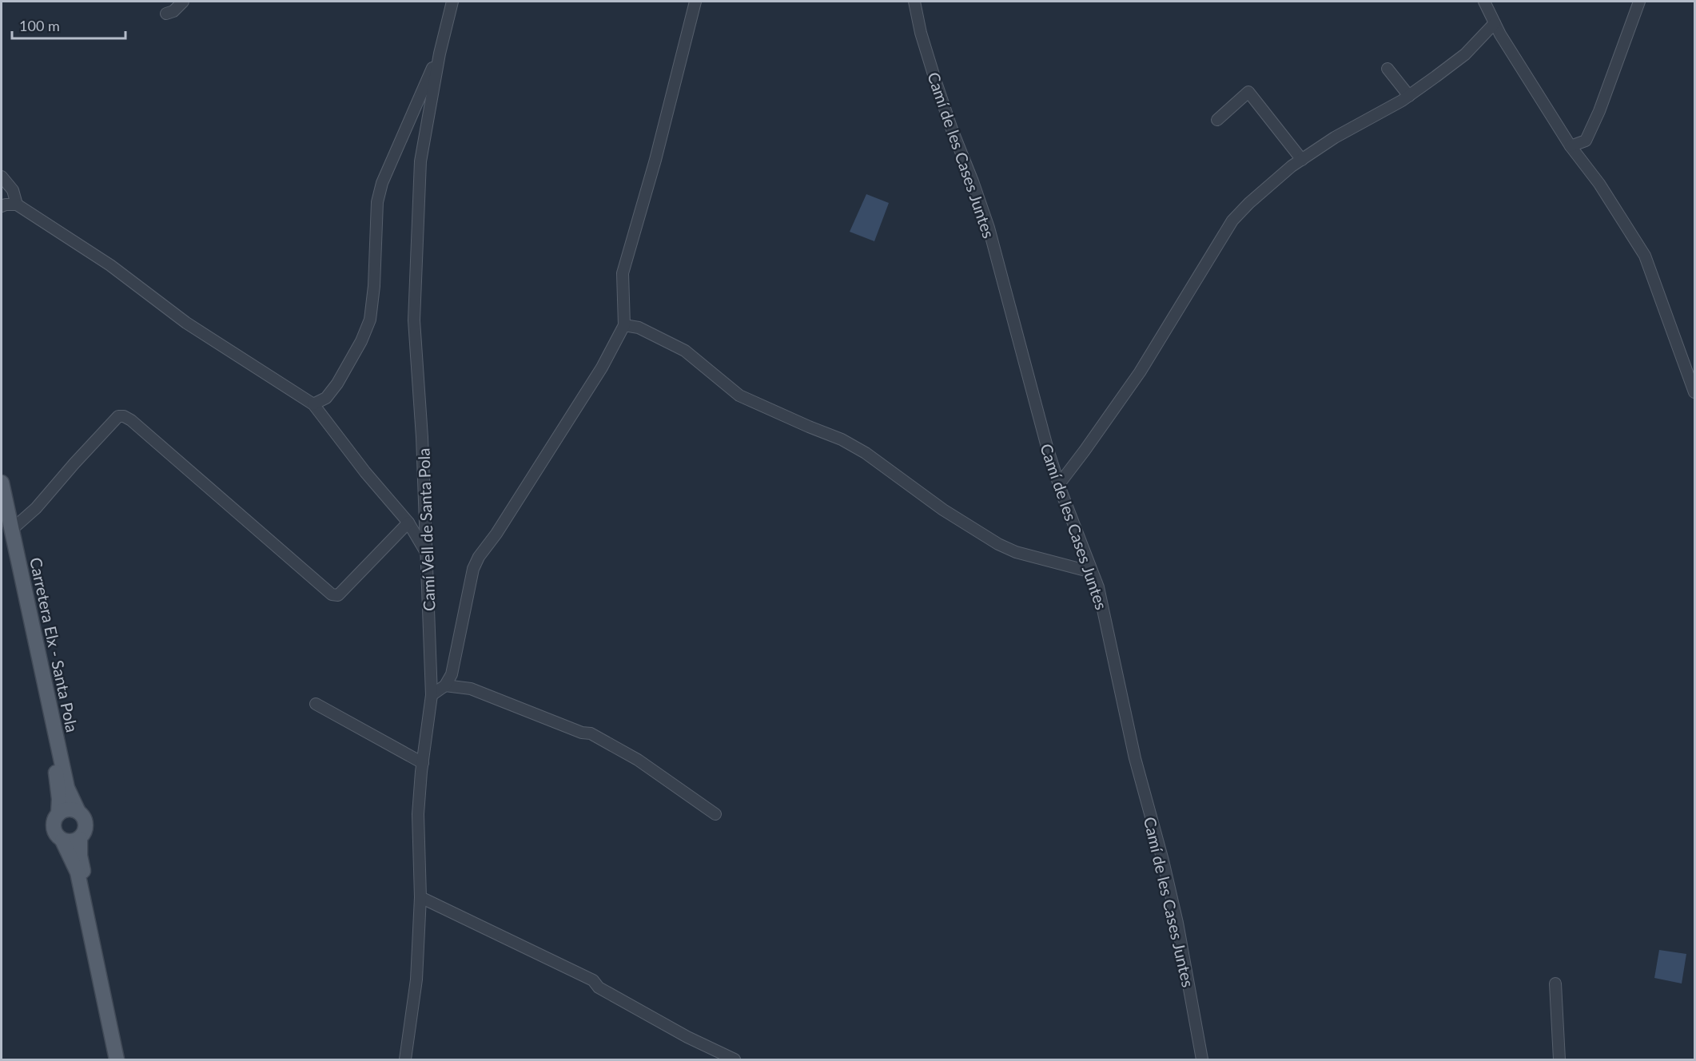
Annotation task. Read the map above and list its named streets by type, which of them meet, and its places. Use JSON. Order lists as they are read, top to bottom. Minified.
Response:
{"streets":{"main road":["Carretera Elx - Santa Pola"],"street":["Camí de les Cases Juntes","Camí Vell de Santa Pola"]},"scale_bar":"100 m"}
